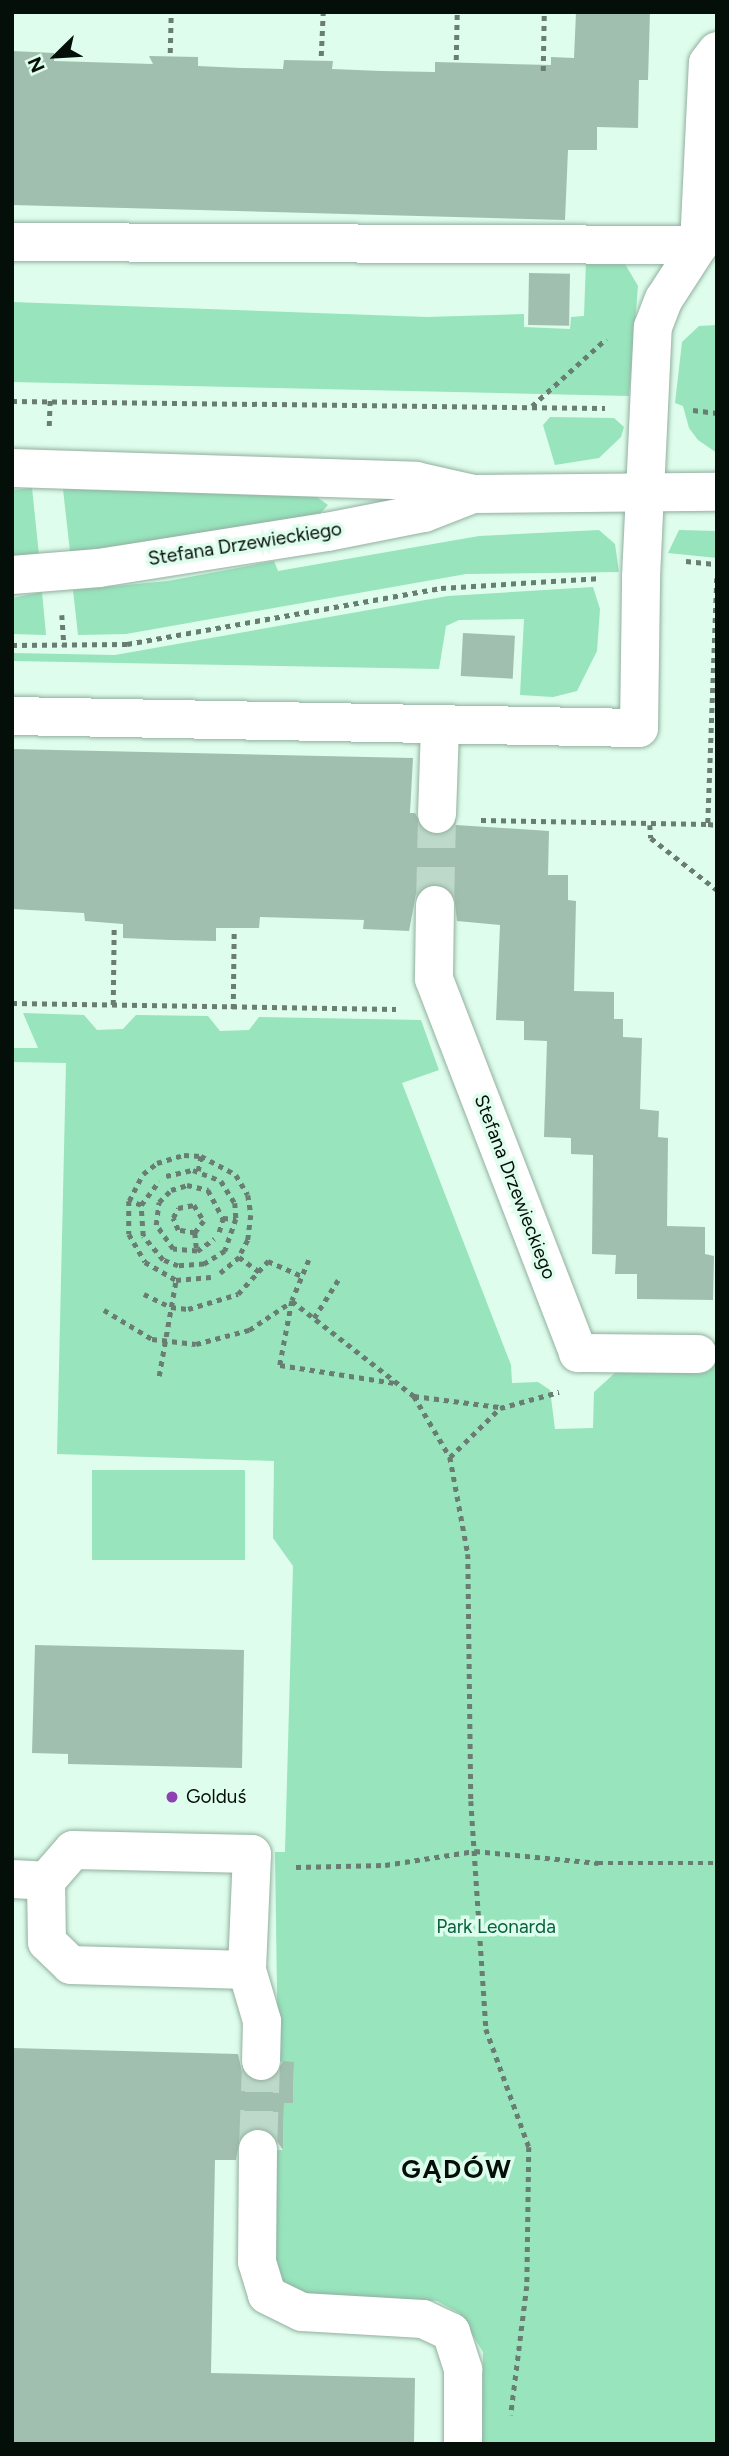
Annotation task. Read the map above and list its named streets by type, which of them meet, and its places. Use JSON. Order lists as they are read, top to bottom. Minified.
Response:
{"streets":{"street":["Stefana Drzewieckiego"]},"districts":["GĄDÓW"],"parks":["Park Leonarda"],"places":["Golduś"],"north":"bottom left"}
